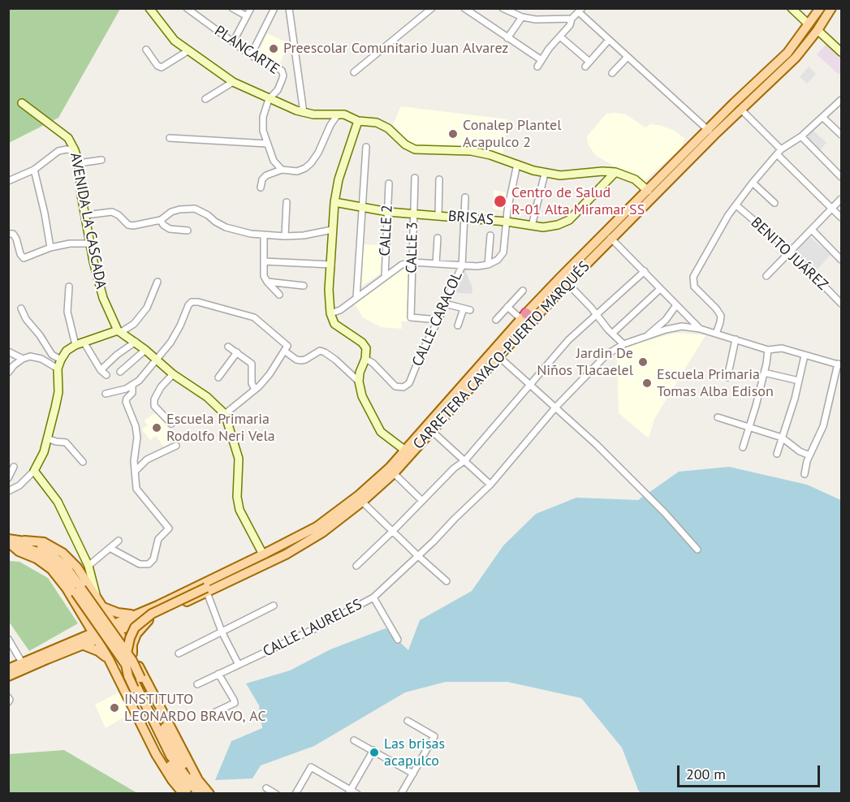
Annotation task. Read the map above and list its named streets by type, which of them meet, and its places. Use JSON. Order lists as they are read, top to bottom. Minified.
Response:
{"streets":{"main road":["CARRETERA CAYACO-PUERTO MARQUÉS"],"street":["PLANCARTE","BRISAS","AVENIDA LA CASCADA","CALLE 2","CALLE 3","BENITO JUÁREZ","CALLE CARACOL","CALLE LAURELES"]},"crossings":[["BRISAS","CALLE 2"],["BRISAS","CALLE 3"],["BRISAS","CALLE CARACOL"],["CALLE 3","CALLE CARACOL"]],"places":["Preescolar Comunitario Juan Alvarez","Conalep Plantel Acapulco 2","Centro de Salud R-01 Alta Miramar SS","Jardin De Niños Tlacaelel","Escuela Primaria Tomas Alba Edison","Escuela Primaria Rodolfo Neri Vela","INSTITUTO LEONARDO BRAVO, AC","Las brisas acapulco"],"scale_bar":"200 m"}
